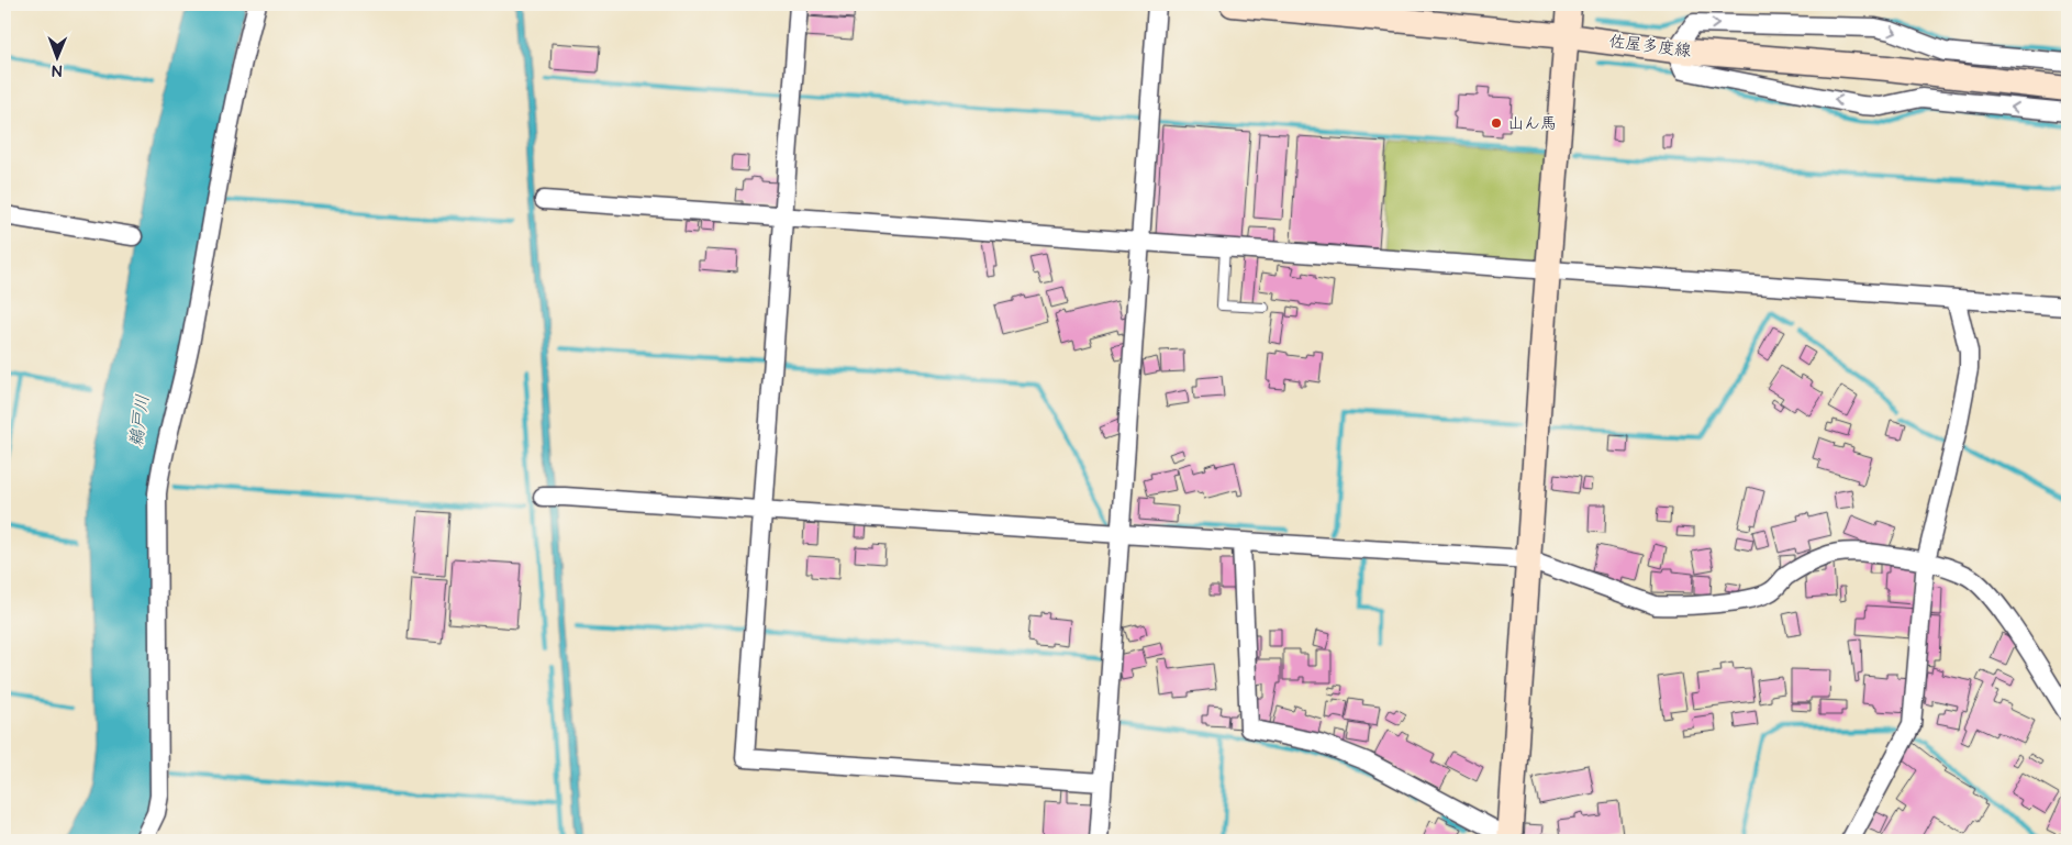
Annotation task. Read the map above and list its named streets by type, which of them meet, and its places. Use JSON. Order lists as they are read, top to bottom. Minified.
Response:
{"streets":{"main road":["佐屋多度線"]},"water":["鵜戸川"],"places":["山ん馬"],"north":"bottom"}
